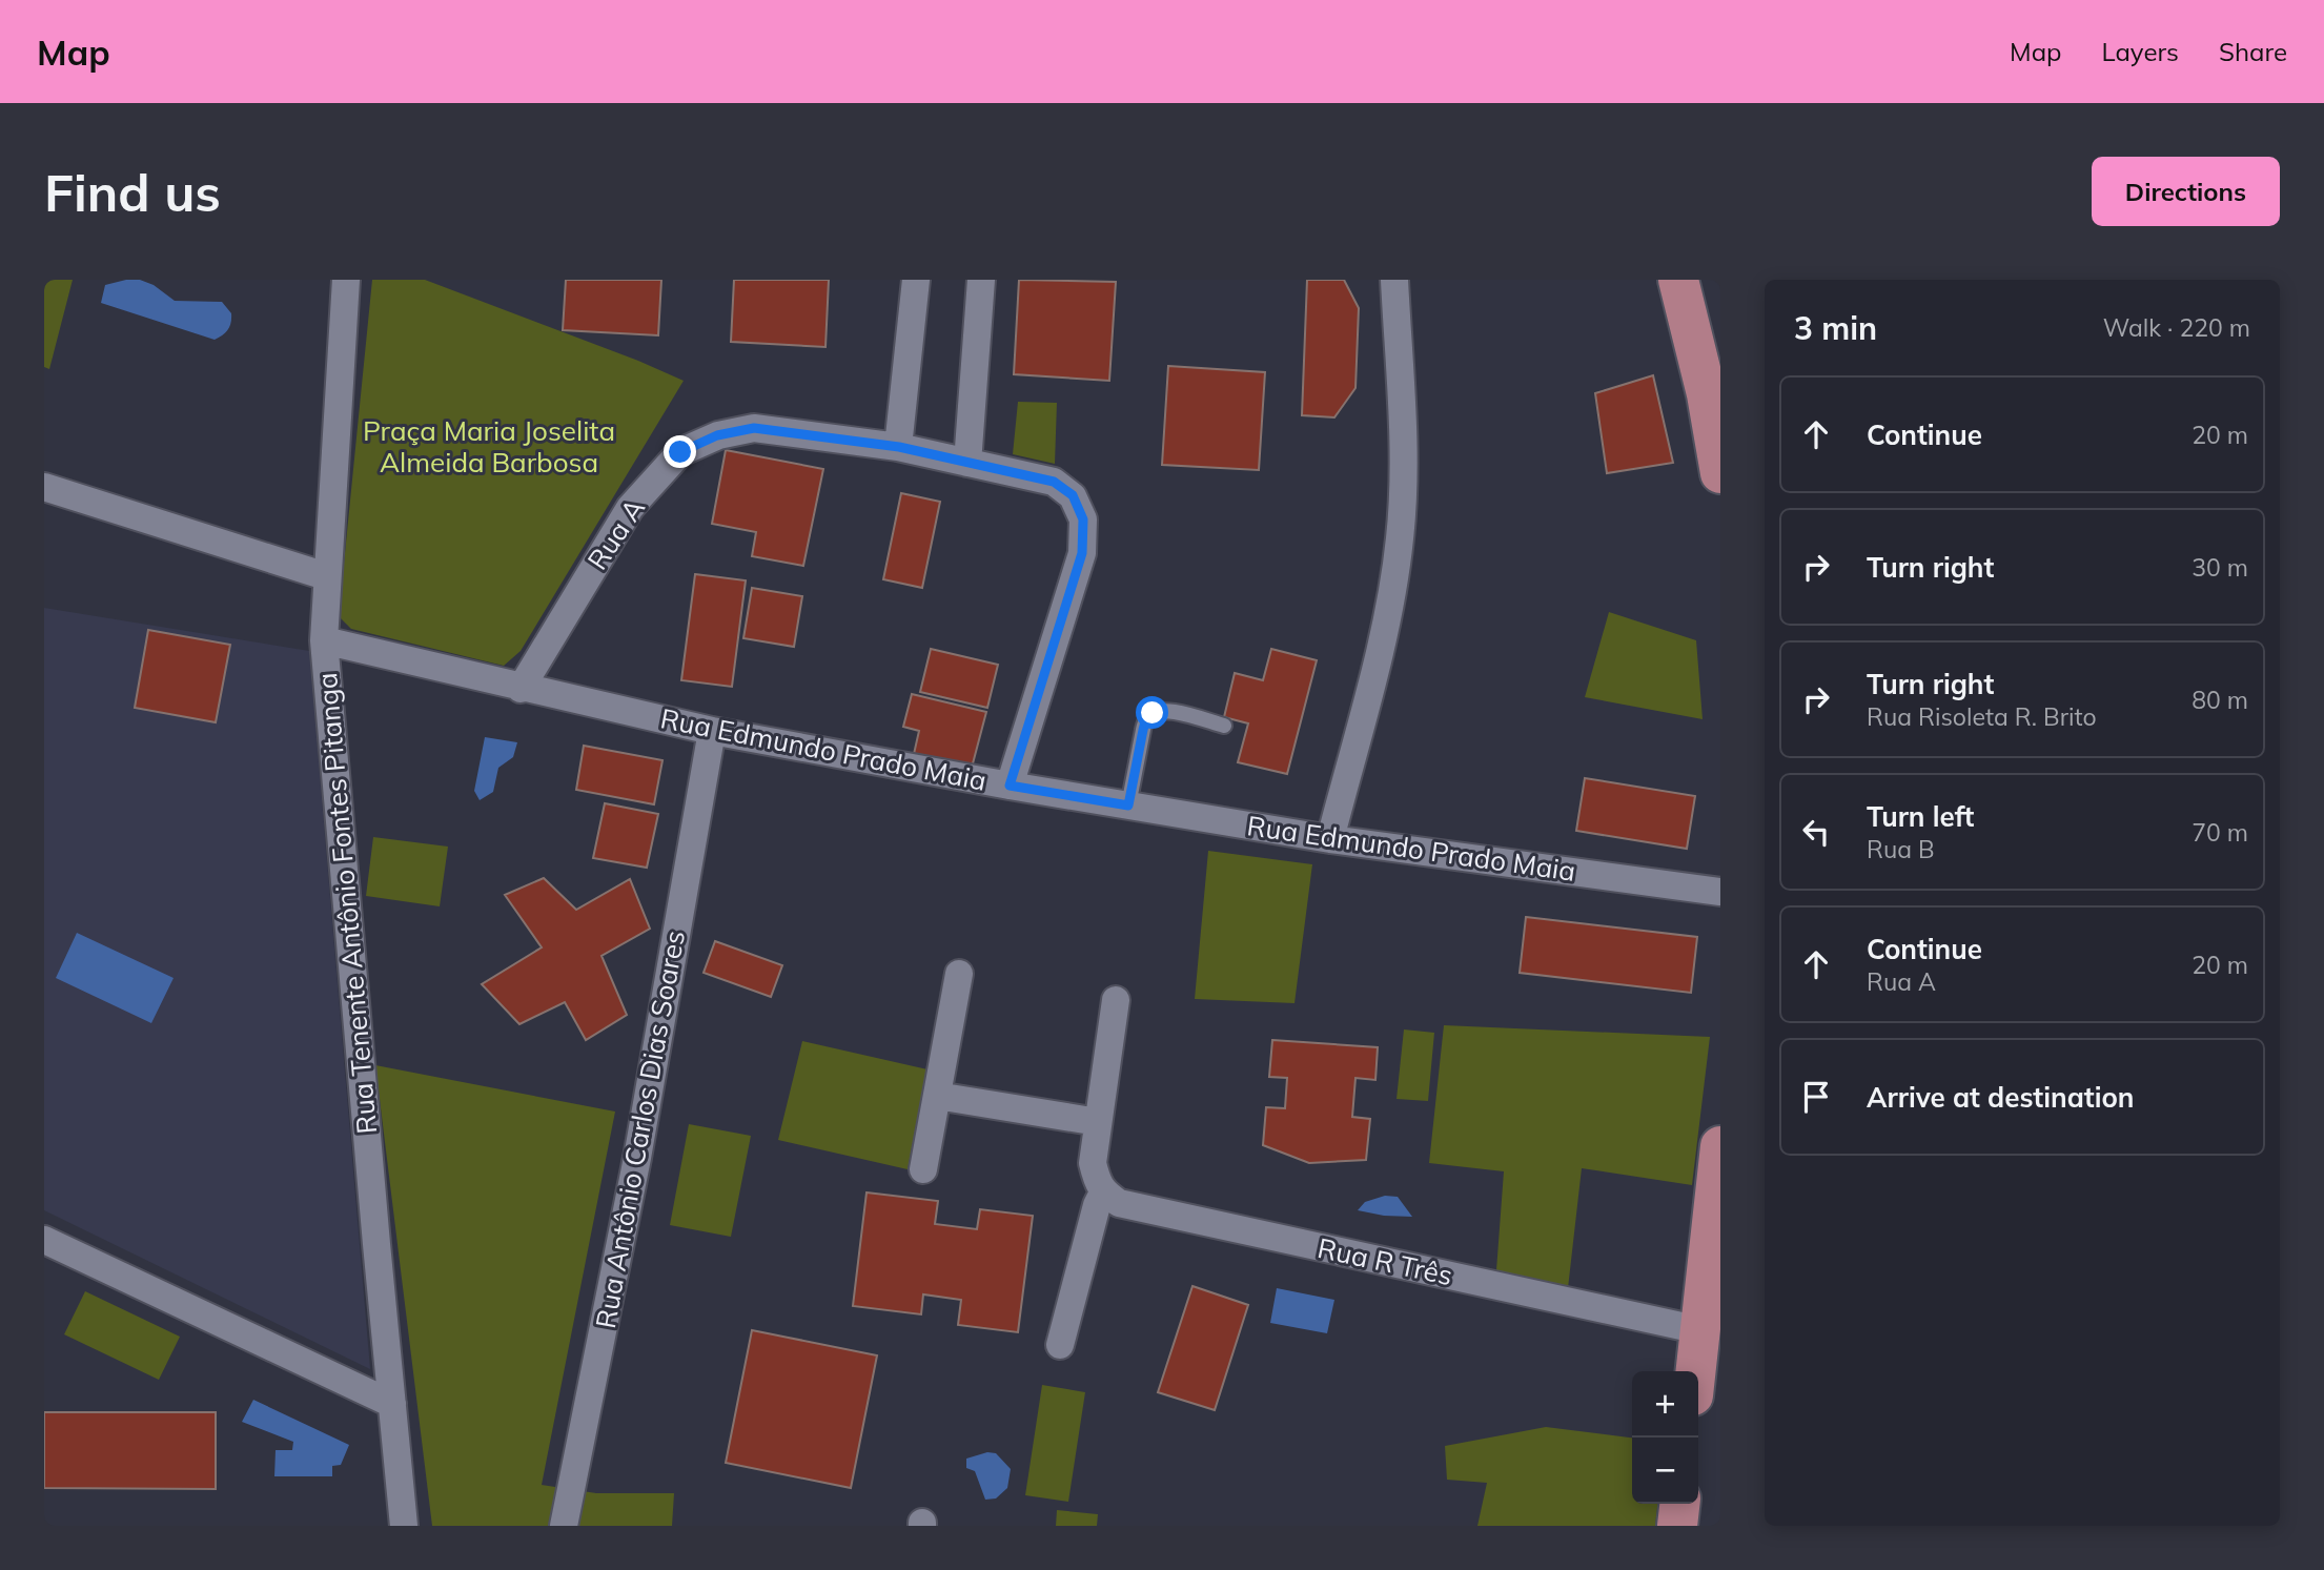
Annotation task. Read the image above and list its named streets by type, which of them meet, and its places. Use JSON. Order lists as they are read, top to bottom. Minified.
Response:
{"streets":{"street":["Rua A","Rua Edmundo Prado Maia","Rua Tenente Antônio Fontes Pitanga","Rua Antônio Carlos Dias Soares","Rua R Três"]},"crossings":[["Rua A","Rua Edmundo Prado Maia"],["Rua Edmundo Prado Maia","Rua Tenente Antônio Fontes Pitanga"],["Rua Edmundo Prado Maia","Rua Antônio Carlos Dias Soares"]],"parks":["Praça Maria Joselita Almeida Barbosa"],"page":{"header":"Map","nav":["Map","Layers","Share"],"buttons":"Directions","title":"Find us","heading":["3 min","Walk · 220 m"],"list":[["Continue","20 m"],["Turn right","30 m"],["Turn right","Rua Risoleta R. Brito","80 m"],["Turn left","Rua B","70 m"],["Continue","Rua A","20 m"],"Arrive at destination"],"map_buttons":["+","−"]}}
